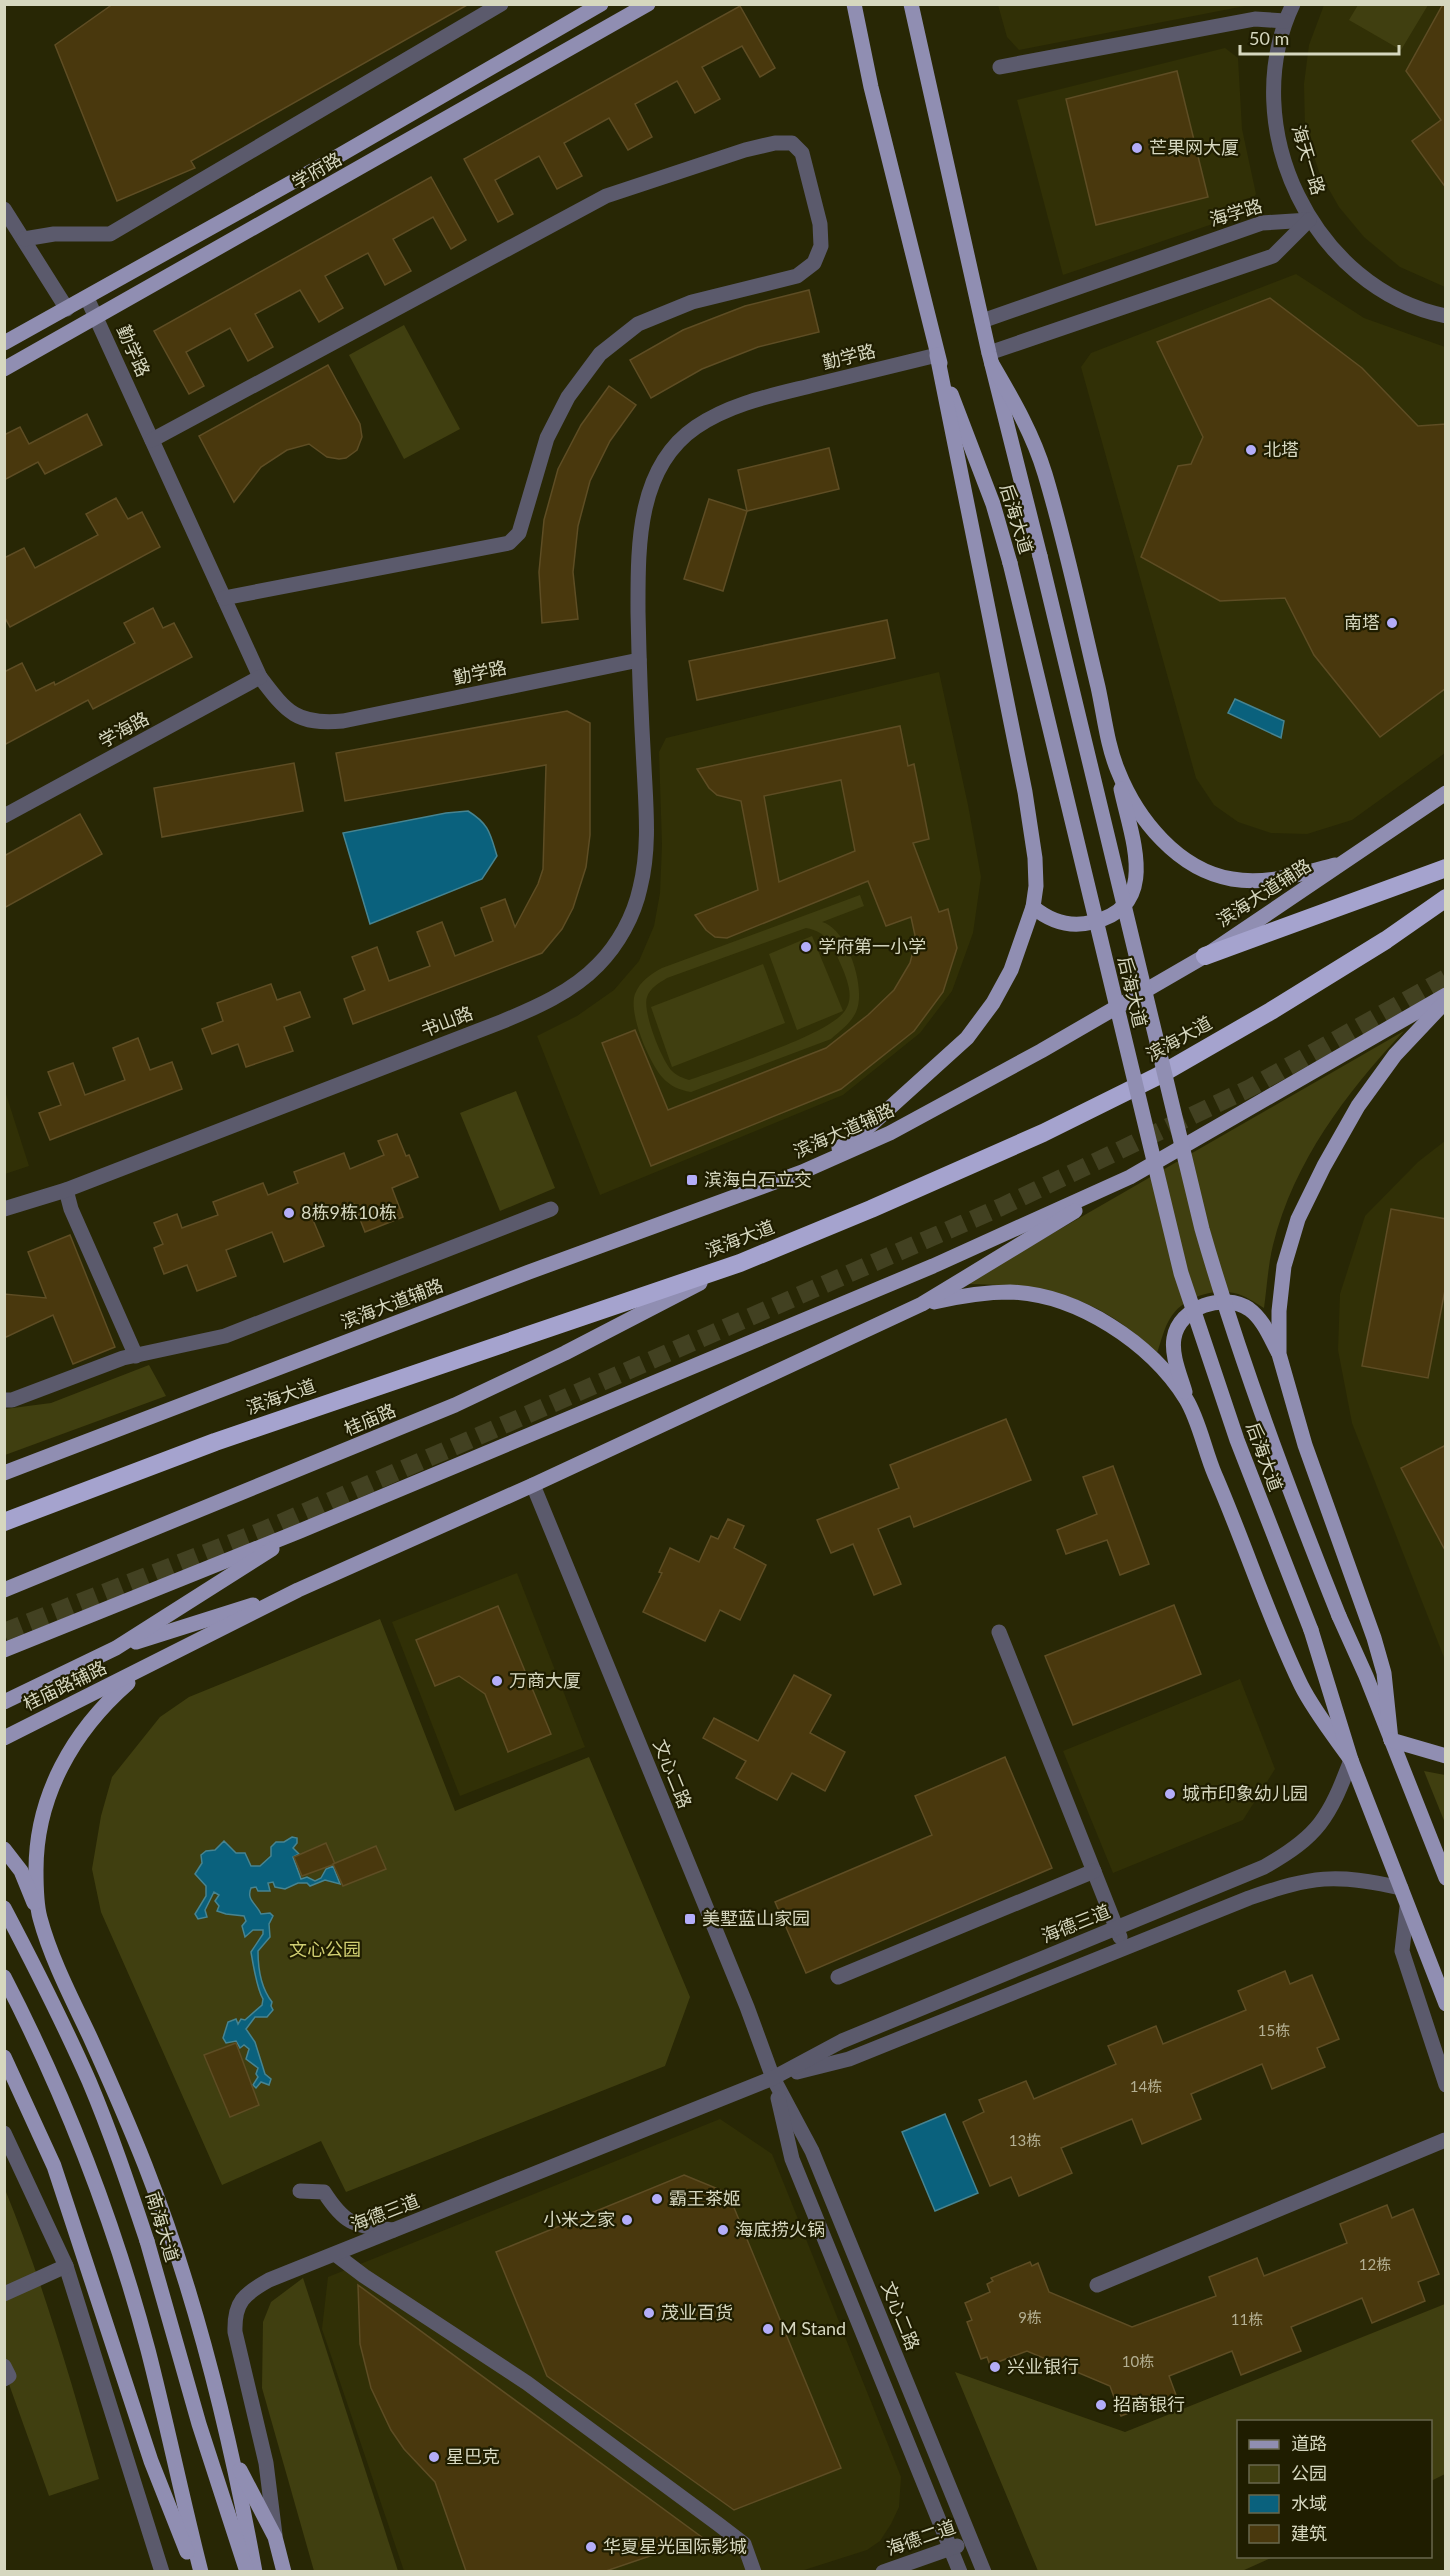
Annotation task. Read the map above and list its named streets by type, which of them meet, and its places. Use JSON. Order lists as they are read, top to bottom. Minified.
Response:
{"streets":{"highway":["滨海大道"],"main road":["学府路","后海大道","滨海大道辅路","桂庙路","桂庙路辅路","南海大道"],"street":["海天一路","海学路","勤学路","学海路","书山路","文心二路","海德三道","海德二道"]},"crossings":[["海天一路","海学路"],["学府路","勤学路"],["海学路","后海大道"],["勤学路","后海大道"],["勤学路","学海路"],["勤学路","书山路"],["后海大道","海德三道"],["滨海大道","桂庙路"],["文心二路","海德三道"],["文心二路","海德二道"]],"parks":["文心公园"],"places":{"other":["芒果网大厦","北塔","南塔","学府第一小学","8栋9栋10栋","万商大厦","城市印象幼儿园","霸王茶姬","小米之家","海底捞火锅","茂业百货","M Stand","兴业银行","招商银行","星巴克","华夏星光国际影城"],"transit":["滨海白石立交","美墅蓝山家园"]},"house_numbers":["15栋","14栋","13栋","12栋","9栋","11栋","10栋"],"legend":["道路","公园","水域","建筑"],"scale_bar":"50 m"}
